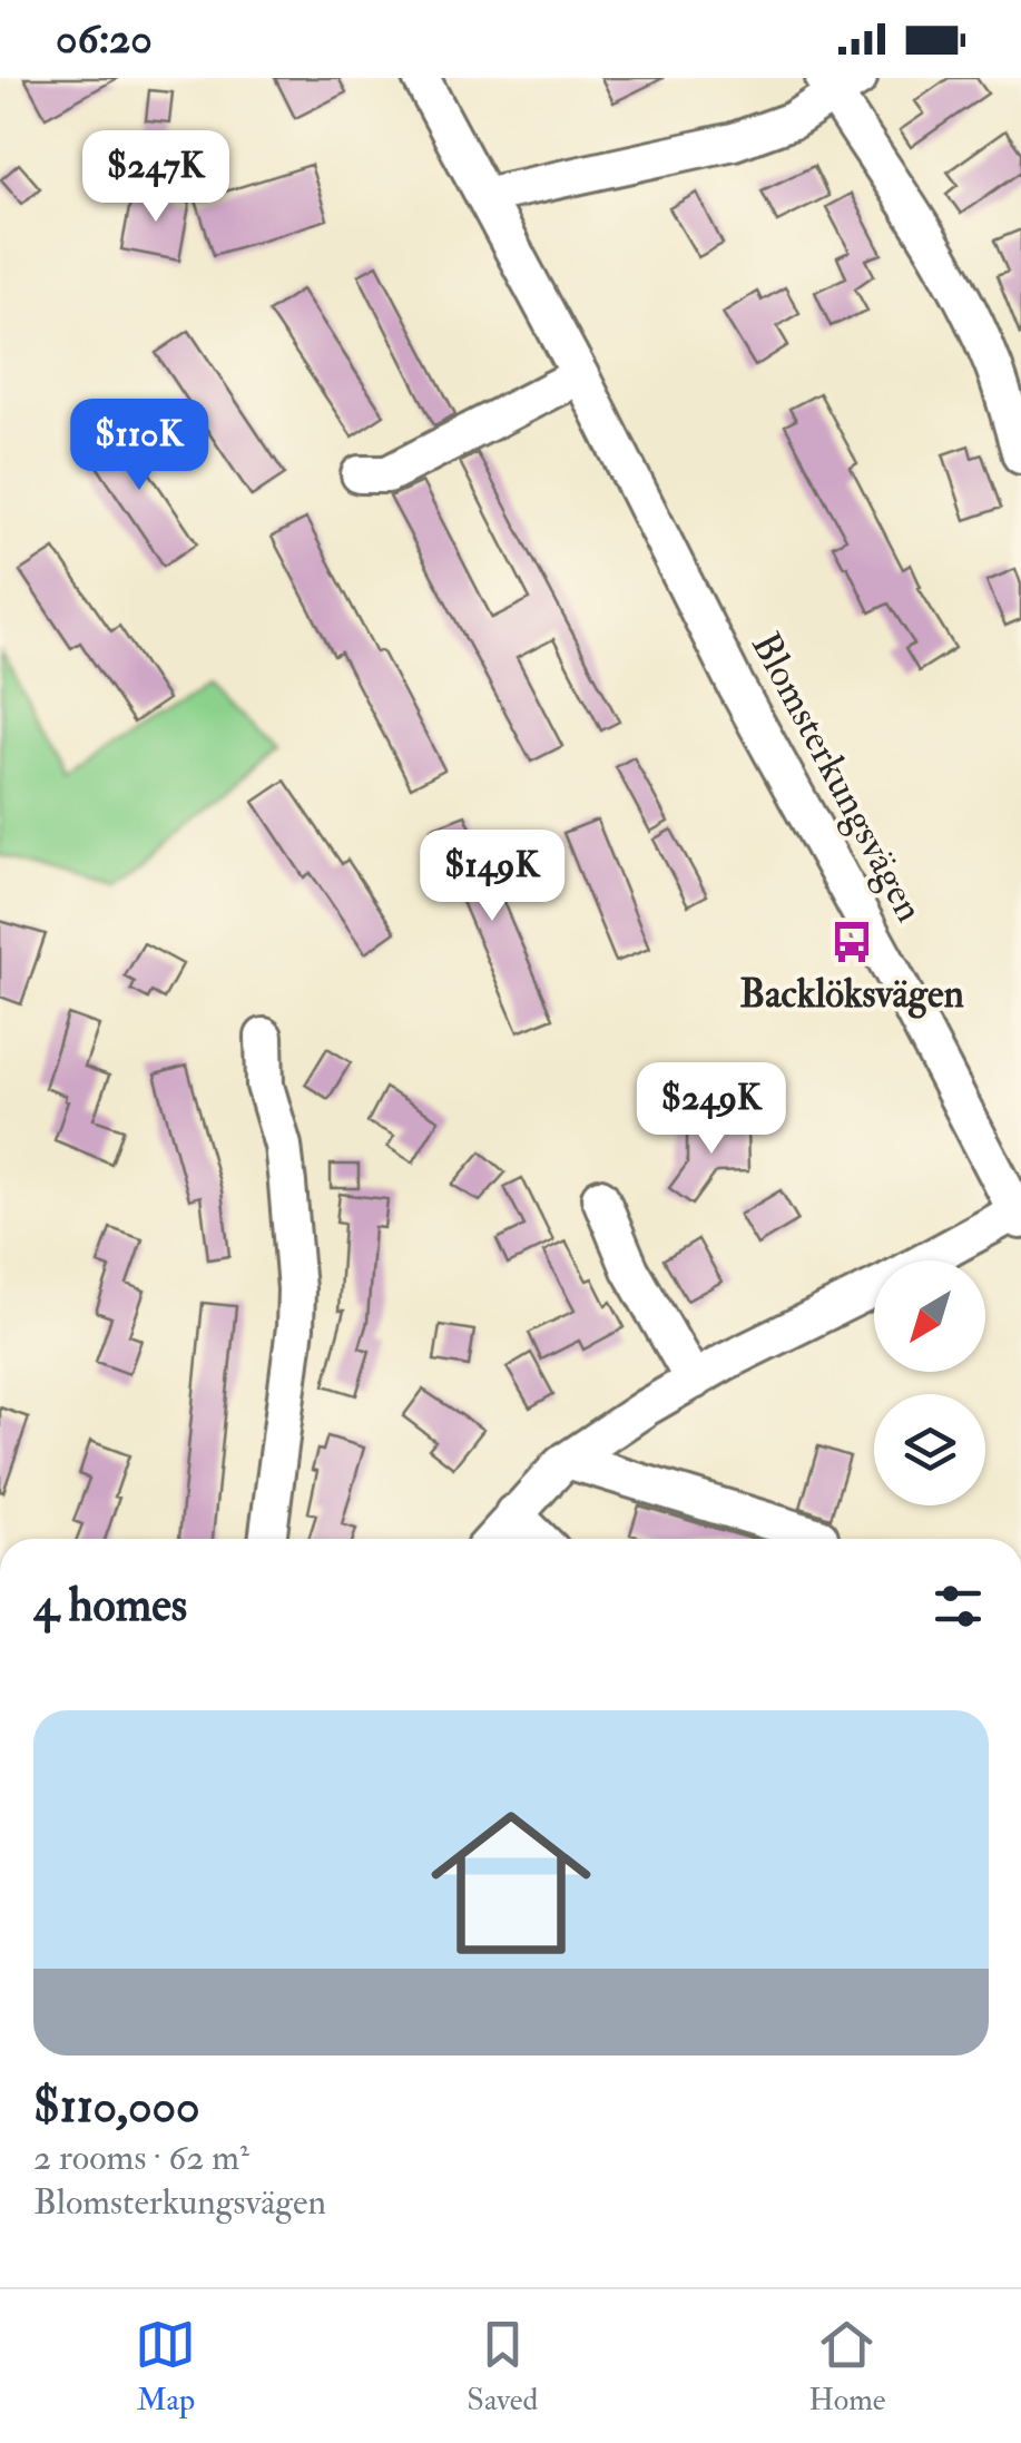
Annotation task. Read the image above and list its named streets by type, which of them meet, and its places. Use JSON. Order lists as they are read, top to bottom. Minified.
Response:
{"streets":{"street":["Blomsterkungsvägen"]},"places":{"bus stop":["Backlöksvägen"]},"north":"bottom left","page":{"status":"06:20","price":["$247K","$110K","$149K","$249K"],"heading":"4 homes","list":[{"name":"$110,000","note":"2 rooms · 62 m² · Blomsterkungsvägen"}],"tabs":["Map","Saved","Home"]}}
